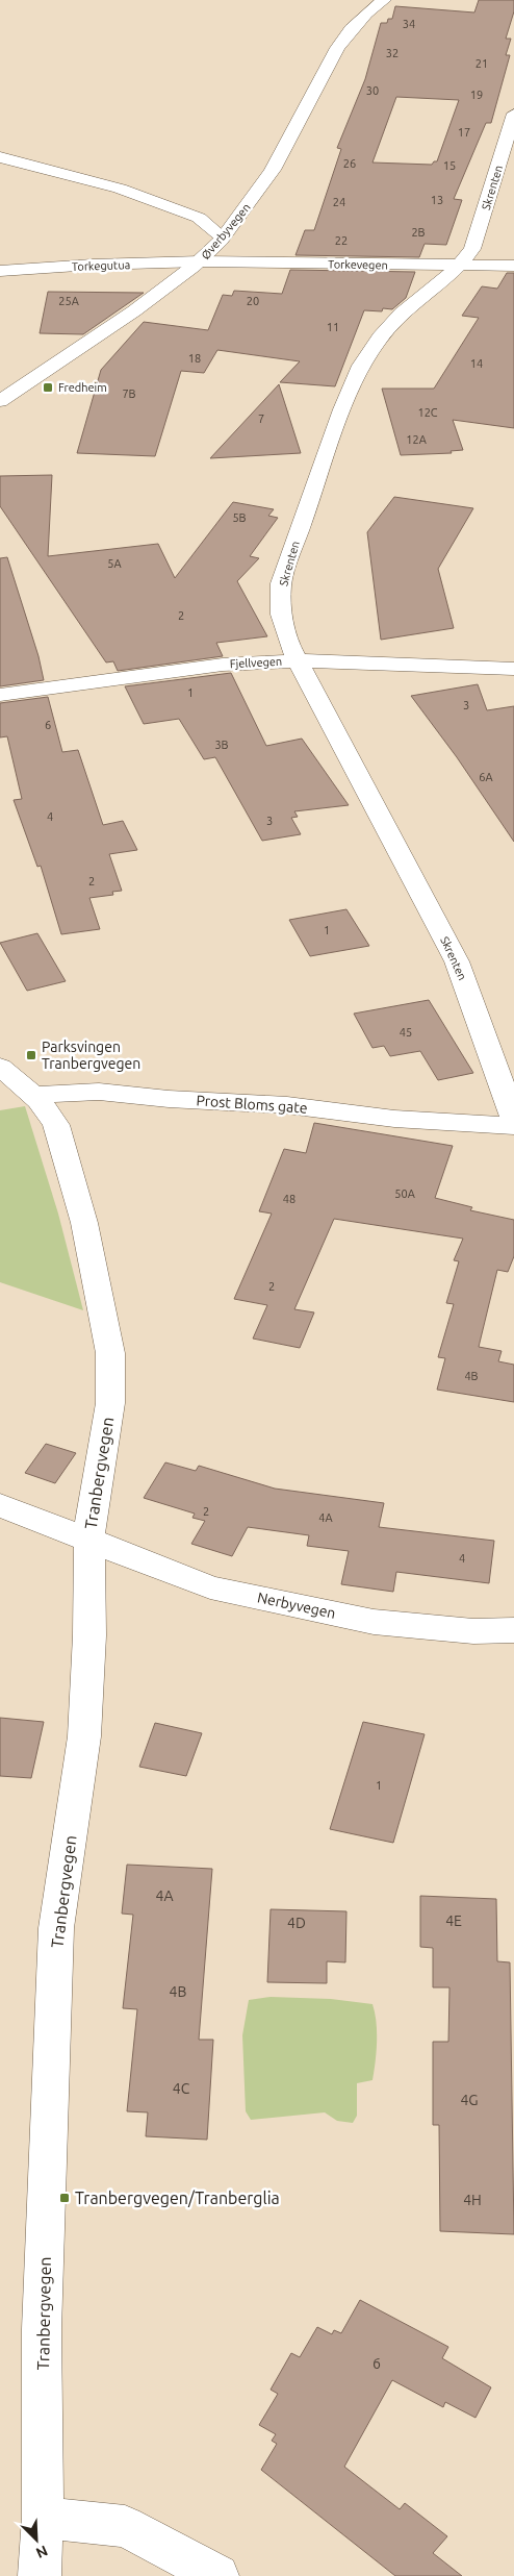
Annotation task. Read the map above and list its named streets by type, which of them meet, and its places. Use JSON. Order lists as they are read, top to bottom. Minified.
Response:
{"streets":{"street":["Skrenten","Øverbyvegen","Torkevegen","Torkegutua","Fjellvegen","Prost Bloms gate","Tranbergvegen","Nerbyvegen"]},"crossings":[["Skrenten","Torkevegen"],["Skrenten","Fjellvegen"],["Øverbyvegen","Torkevegen"],["Øverbyvegen","Torkegutua"],["Torkevegen","Torkegutua"],["Prost Bloms gate","Tranbergvegen"],["Tranbergvegen","Nerbyvegen"]],"places":{"transit":["Fredheim","Parksvingen Tranbergvegen","Tranbergvegen/Tranberglia"]},"house_numbers":["34","32","21","30","19","17","26","15","13","24","2B","22","25A","20","11","18","14","7B","12C","7","12A","5B","5A","2","1","3","6","3B","6A","4","3","2","1","45","50A","48","2","4B","2","4A","4","1","4A","4E","4D","4B","4C","4G","4H","6"],"north":"bottom right"}
